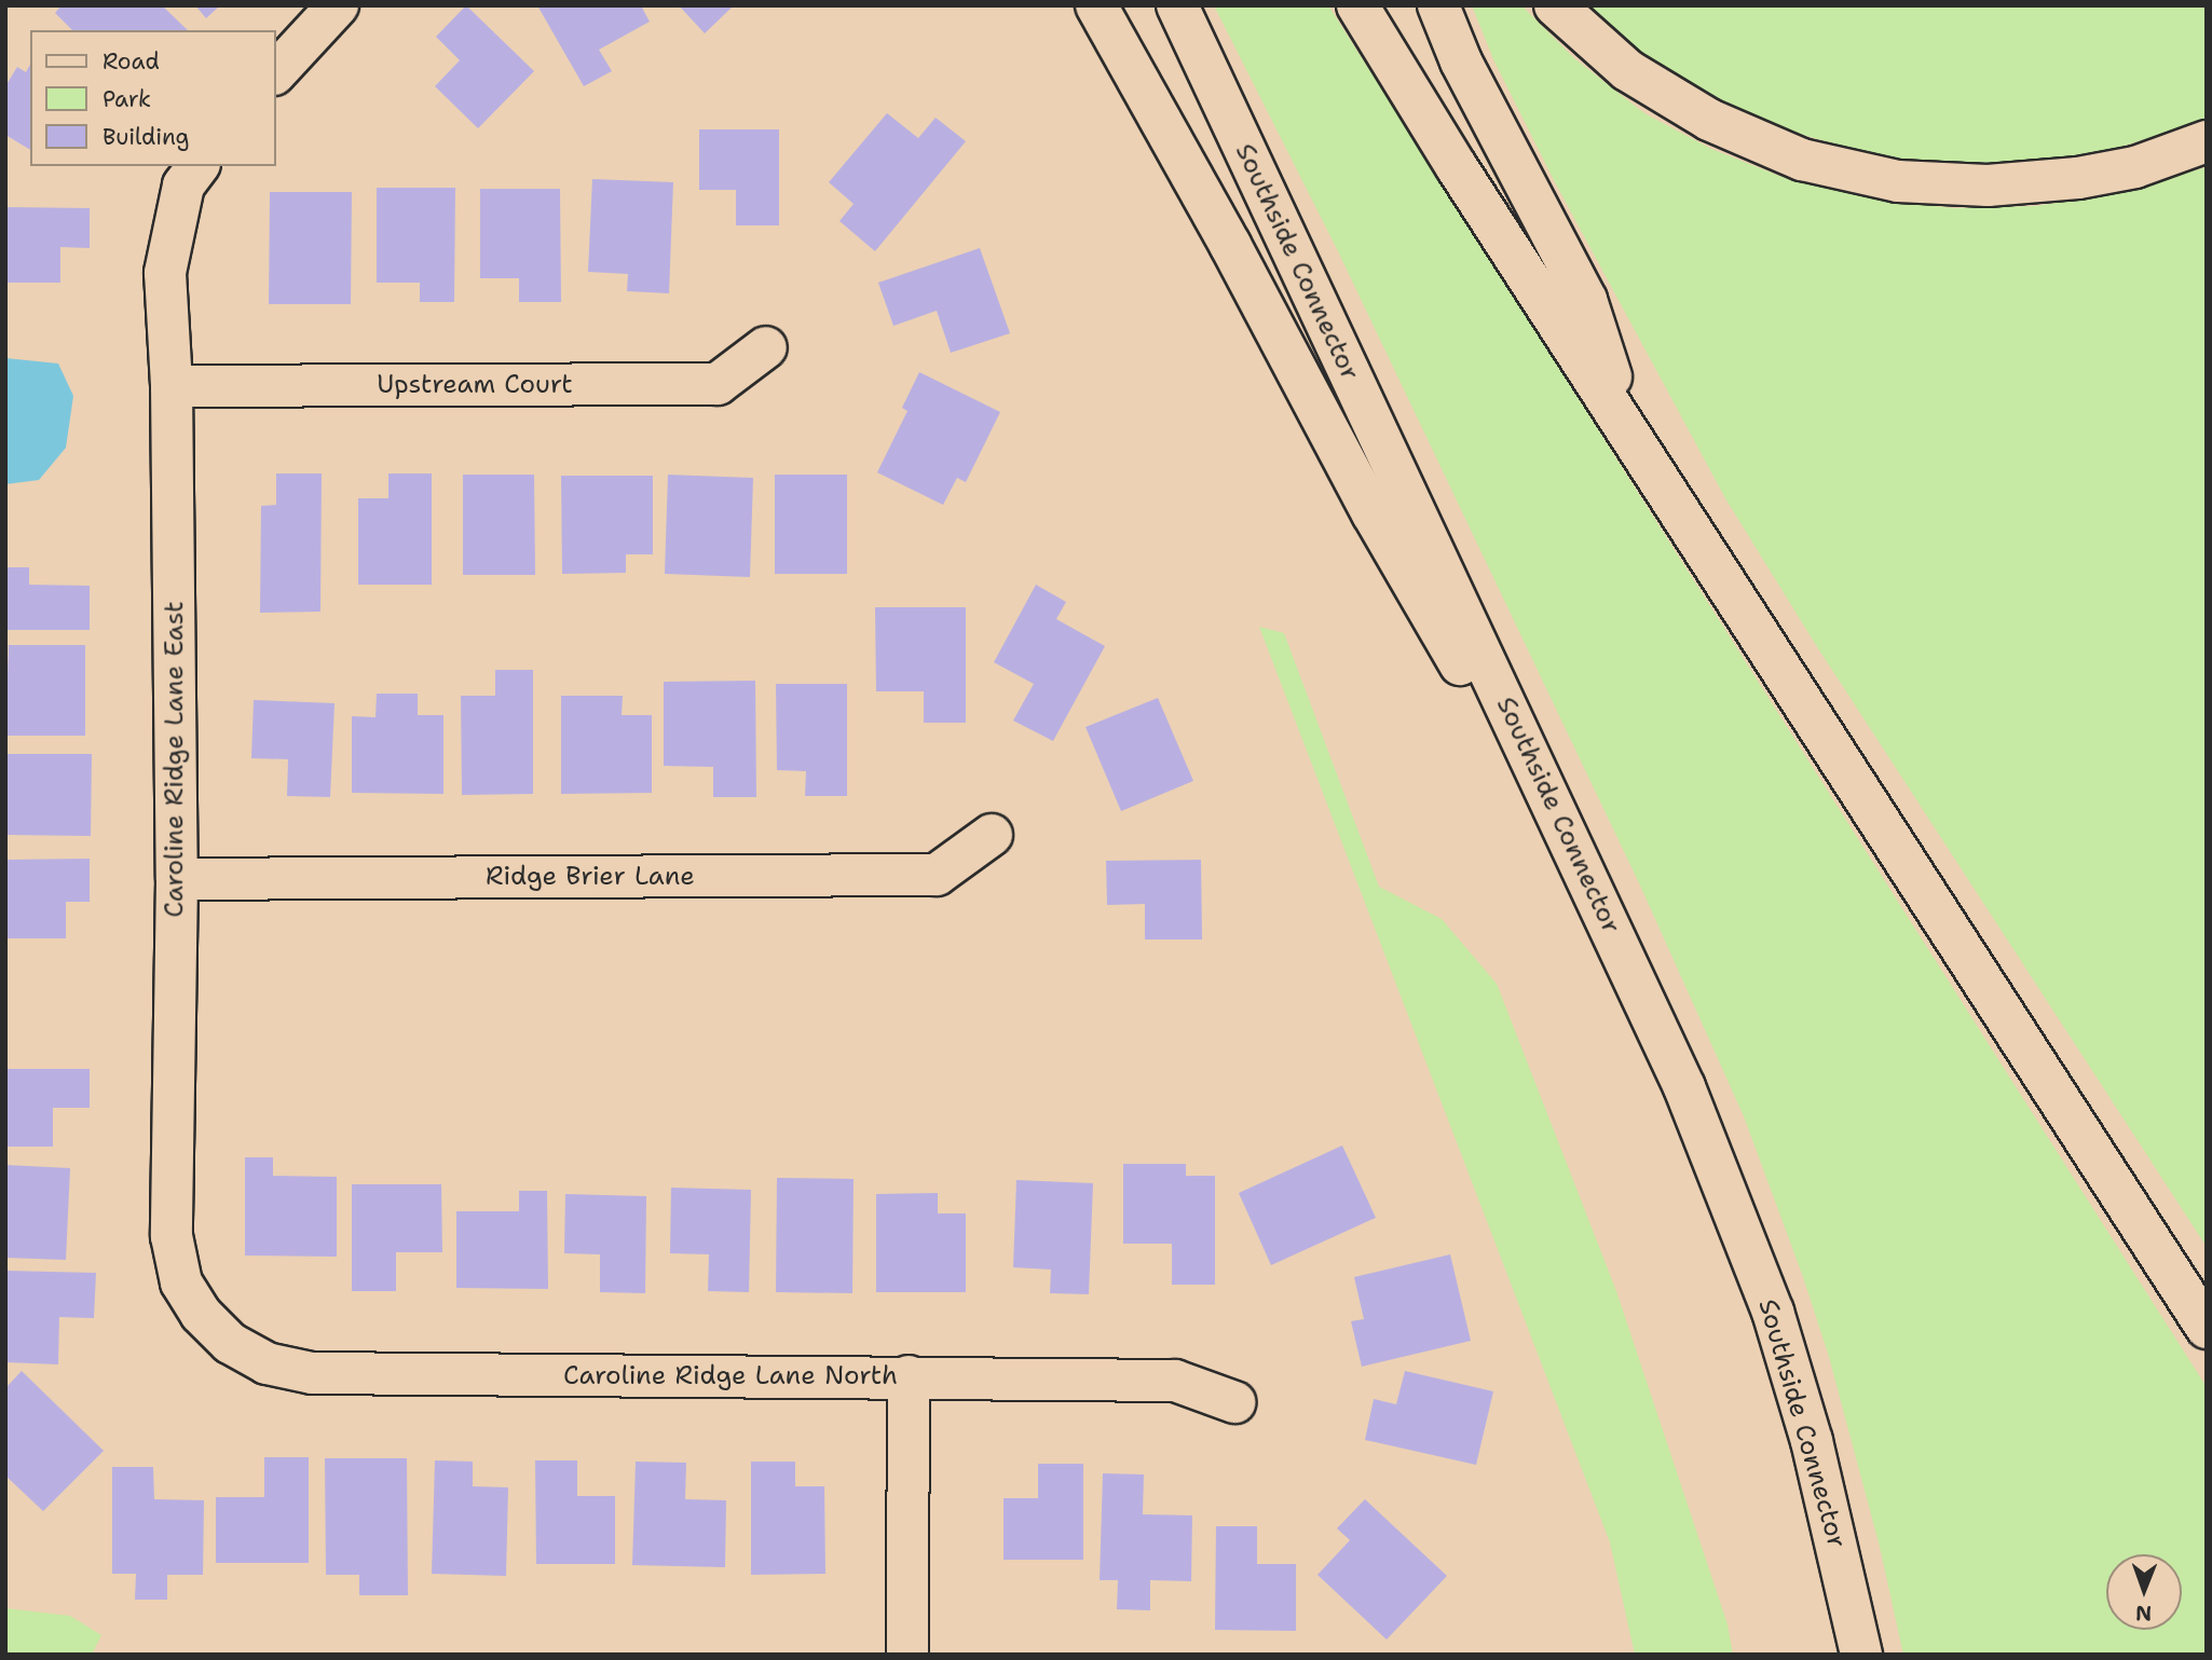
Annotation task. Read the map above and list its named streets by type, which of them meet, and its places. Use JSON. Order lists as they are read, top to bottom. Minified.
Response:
{"streets":{"main road":["Southside Connector","Upstream Court","Caroline Ridge Lane East","Ridge Brier Lane","Caroline Ridge Lane North"]},"crossings":[["Upstream Court","Caroline Ridge Lane East"],["Caroline Ridge Lane East","Ridge Brier Lane"],["Caroline Ridge Lane East","Caroline Ridge Lane North"]],"legend":["Road","Park","Building"],"north":"bottom"}
